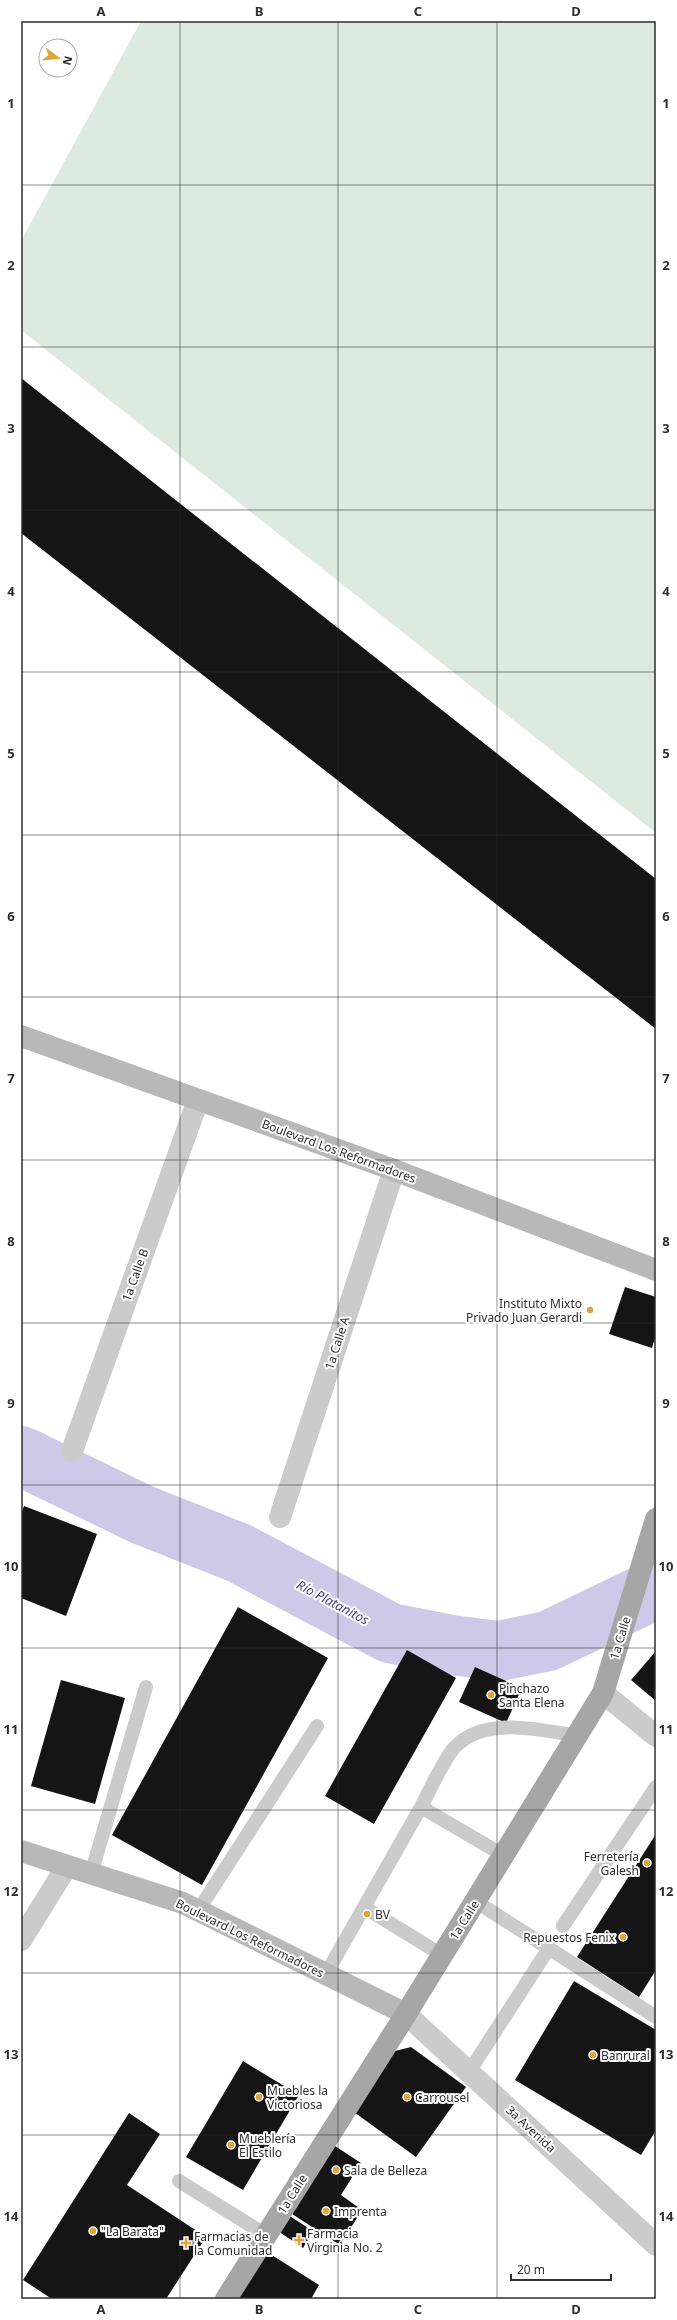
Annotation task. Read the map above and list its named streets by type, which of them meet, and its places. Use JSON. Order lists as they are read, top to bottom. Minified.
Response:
{"streets":{"main road":["Boulevard Los Reformadores","1a Calle"],"street":["1a Calle B","1a Calle A","3a Avenida"]},"crossings":[["Boulevard Los Reformadores","1a Calle B"],["Boulevard Los Reformadores","1a Calle A"],["Boulevard Los Reformadores","1a Calle"],["Boulevard Los Reformadores","3a Avenida"],["1a Calle","3a Avenida"]],"water":["Río Platanitos"],"places":{"other":["Instituto Mixto Privado Juan Gerardi","Pinchazo Santa Elena","Ferretería Galesh","BV","Repuestos Fenix","Banrural","Muebles la Victoriosa","Carrousel","Mueblería El Estilo","Sala de Belleza","Imprenta","\"La Barata\""],"health":["Farmacia Virginia No. 2","Farmacias de la Comunidad"]},"scale_bar":"20 m","north":"right","grid":{"columns":["A","B","C","D"],"rows":["1","2","3","4","5","6","7","8","9","10","11","12","13","14"]}}
